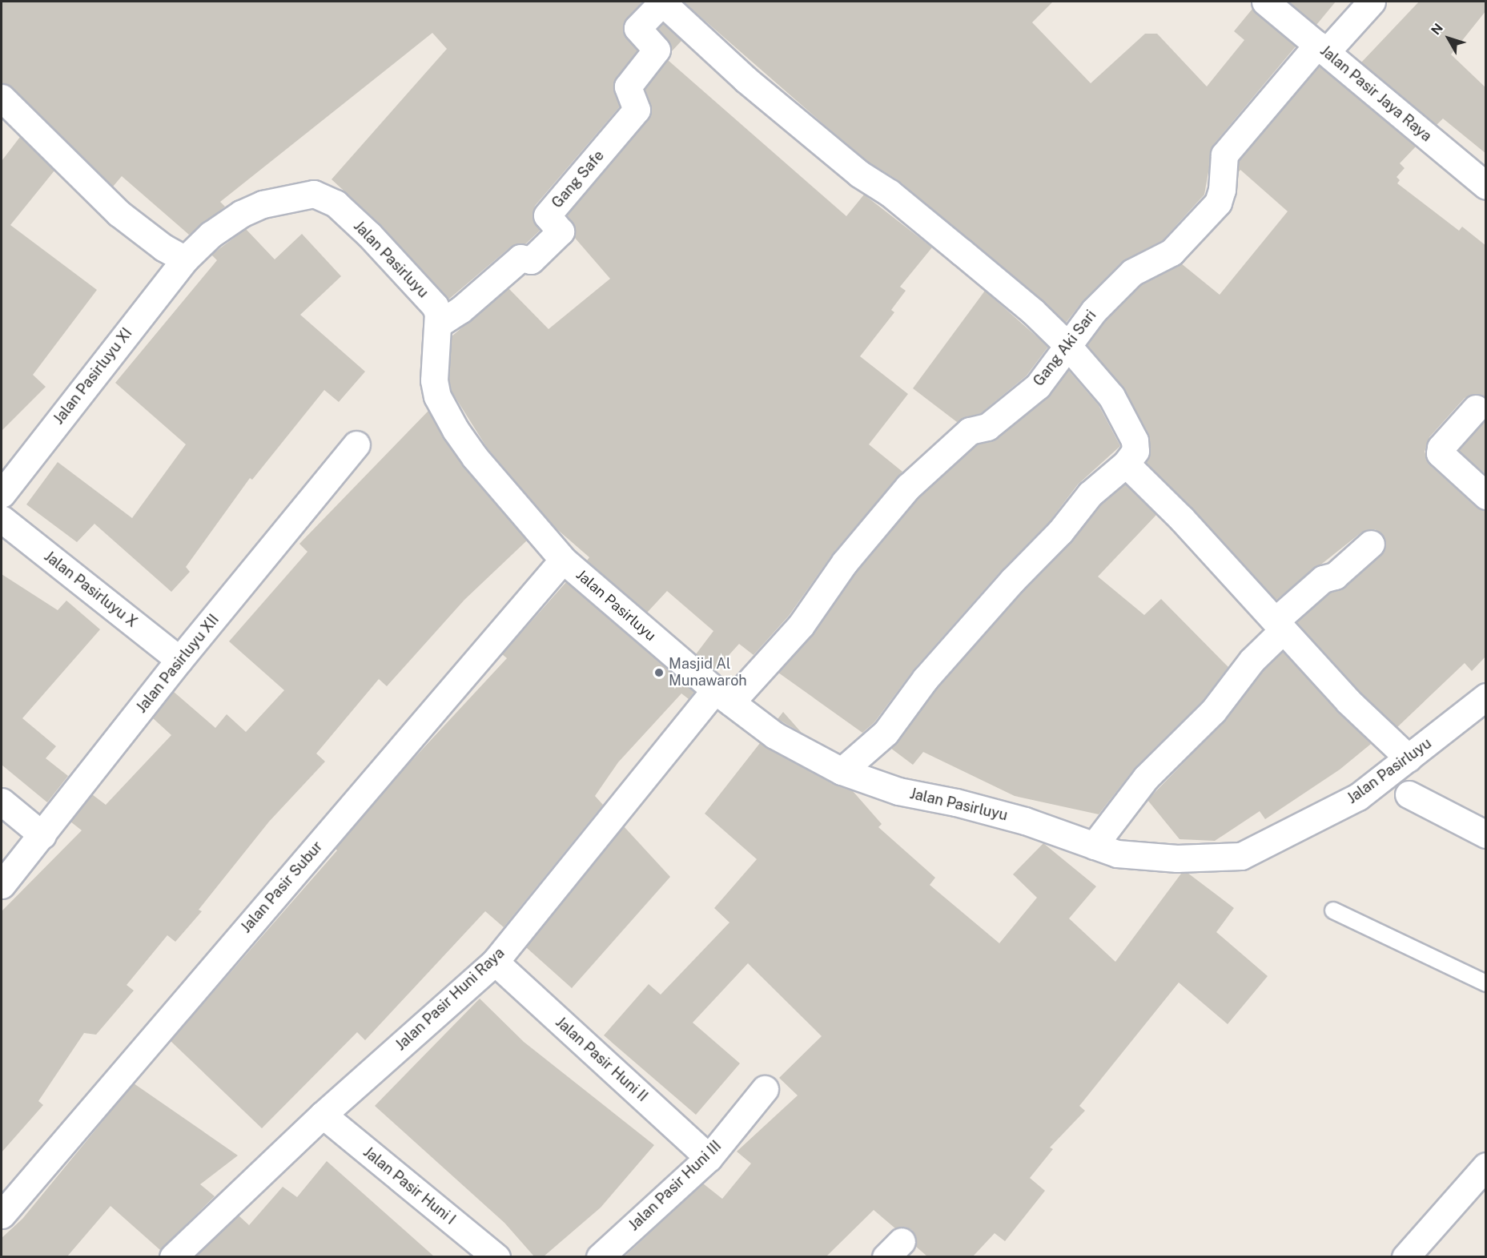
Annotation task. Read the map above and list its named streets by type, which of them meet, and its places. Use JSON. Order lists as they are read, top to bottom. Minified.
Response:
{"streets":{"street":["Jalan Pasir Jaya Raya","Gang Safe","Jalan Pasirluyu","Gang Aki Sari","Jalan Pasirluyu XI","Jalan Pasirluyu X","Jalan Pasirluyu XII","Jalan Pasir Subur","Jalan Pasir Huni Raya","Jalan Pasir Huni II","Jalan Pasir Huni I","Jalan Pasir Huni III"]},"crossings":[["Jalan Pasir Jaya Raya","Gang Aki Sari"],["Gang Safe","Jalan Pasirluyu"],["Jalan Pasirluyu","Gang Aki Sari"],["Jalan Pasirluyu","Jalan Pasirluyu XI"],["Jalan Pasirluyu","Jalan Pasir Subur"],["Jalan Pasirluyu","Jalan Pasir Huni Raya"],["Gang Aki Sari","Jalan Pasir Huni Raya"],["Jalan Pasirluyu X","Jalan Pasirluyu XII"],["Jalan Pasir Huni Raya","Jalan Pasir Huni II"],["Jalan Pasir Huni Raya","Jalan Pasir Huni I"],["Jalan Pasir Huni II","Jalan Pasir Huni III"]],"places":["Masjid Al Munawaroh"],"north":"top left"}
